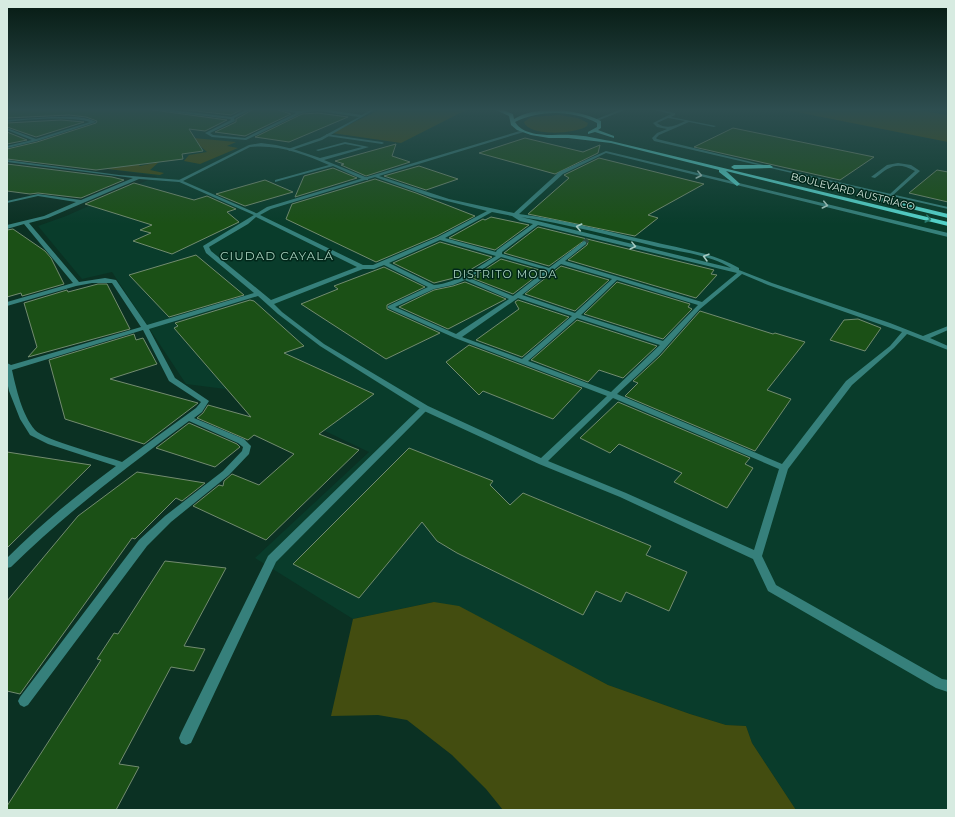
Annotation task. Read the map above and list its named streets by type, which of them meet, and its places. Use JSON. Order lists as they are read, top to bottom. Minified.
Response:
{"streets":{"main road":["BOULEVARD AUSTRÍACO"]},"districts":["CIUDAD CAYALÁ","DISTRITO MODA"]}
